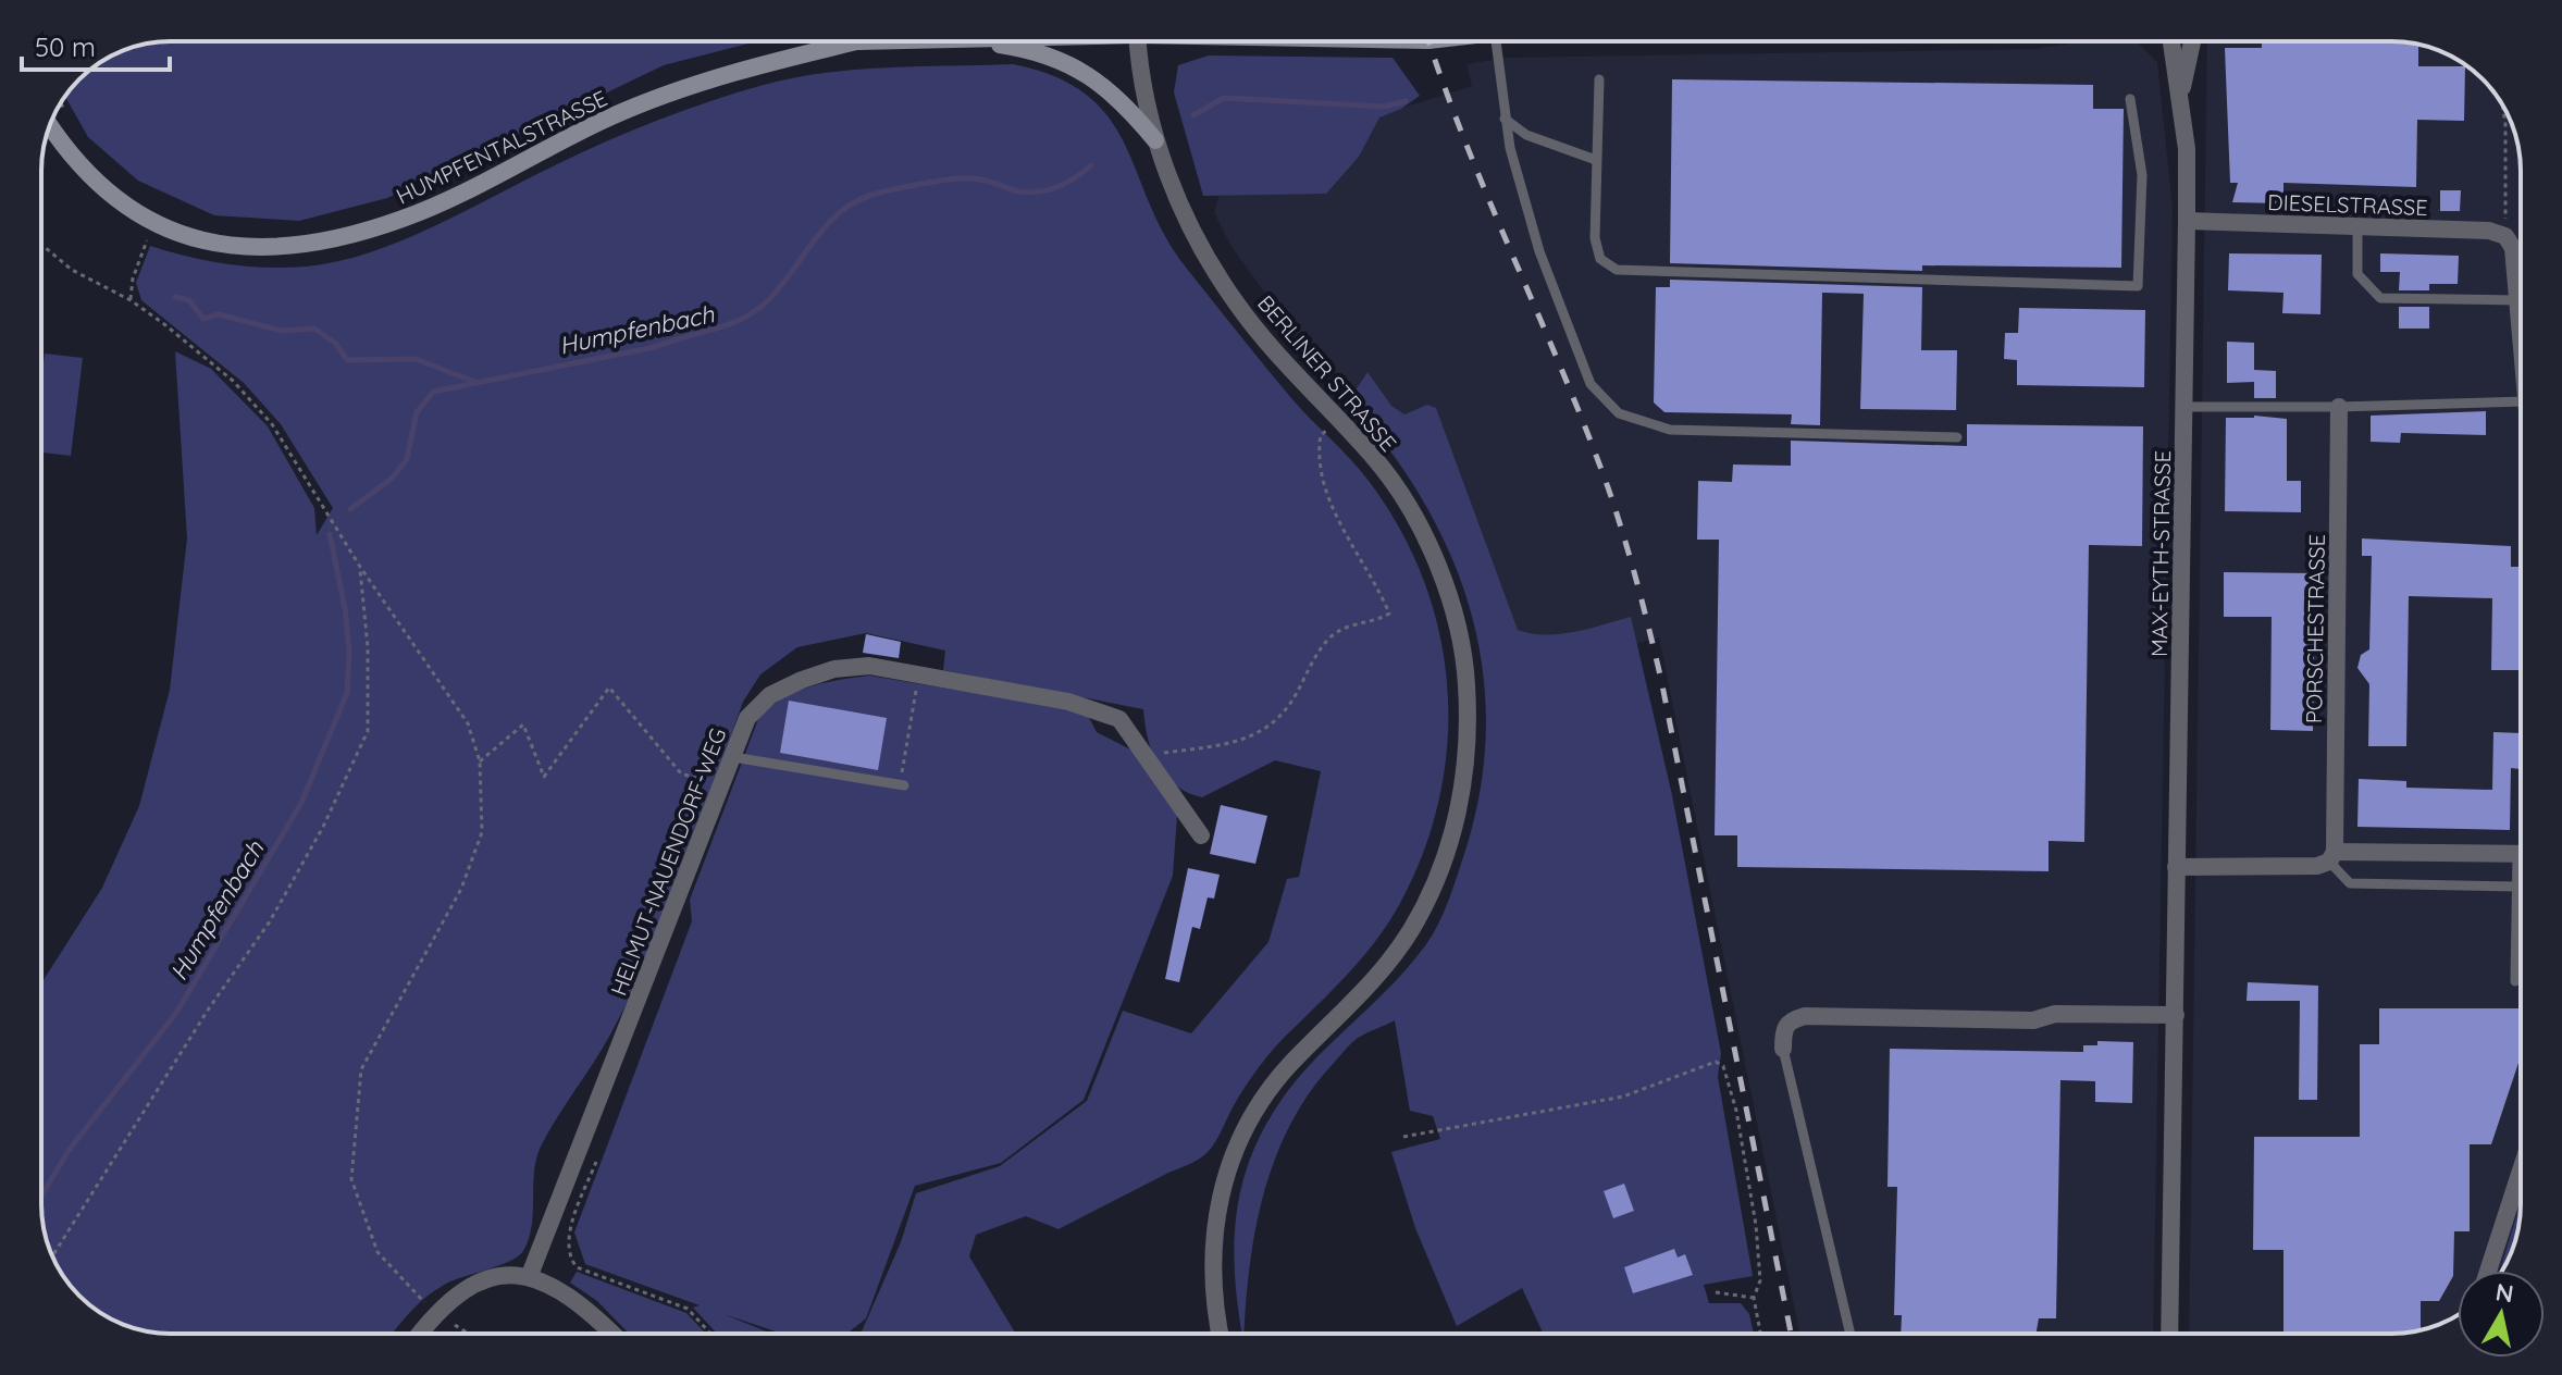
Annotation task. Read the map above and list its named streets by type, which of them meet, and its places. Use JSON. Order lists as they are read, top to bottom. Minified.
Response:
{"streets":{"street":["HUMPFENTALSTRASSE","DIESELSTRASSE","BERLINER STRASSE","MAX-EYTH-STRASSE","PORSCHESTRASSE","HELMUT-NAUENDORF-WEG"]},"crossings":[["DIESELSTRASSE","MAX-EYTH-STRASSE"]],"water":["Humpfenbach"],"scale_bar":"50 m","north":"top"}
